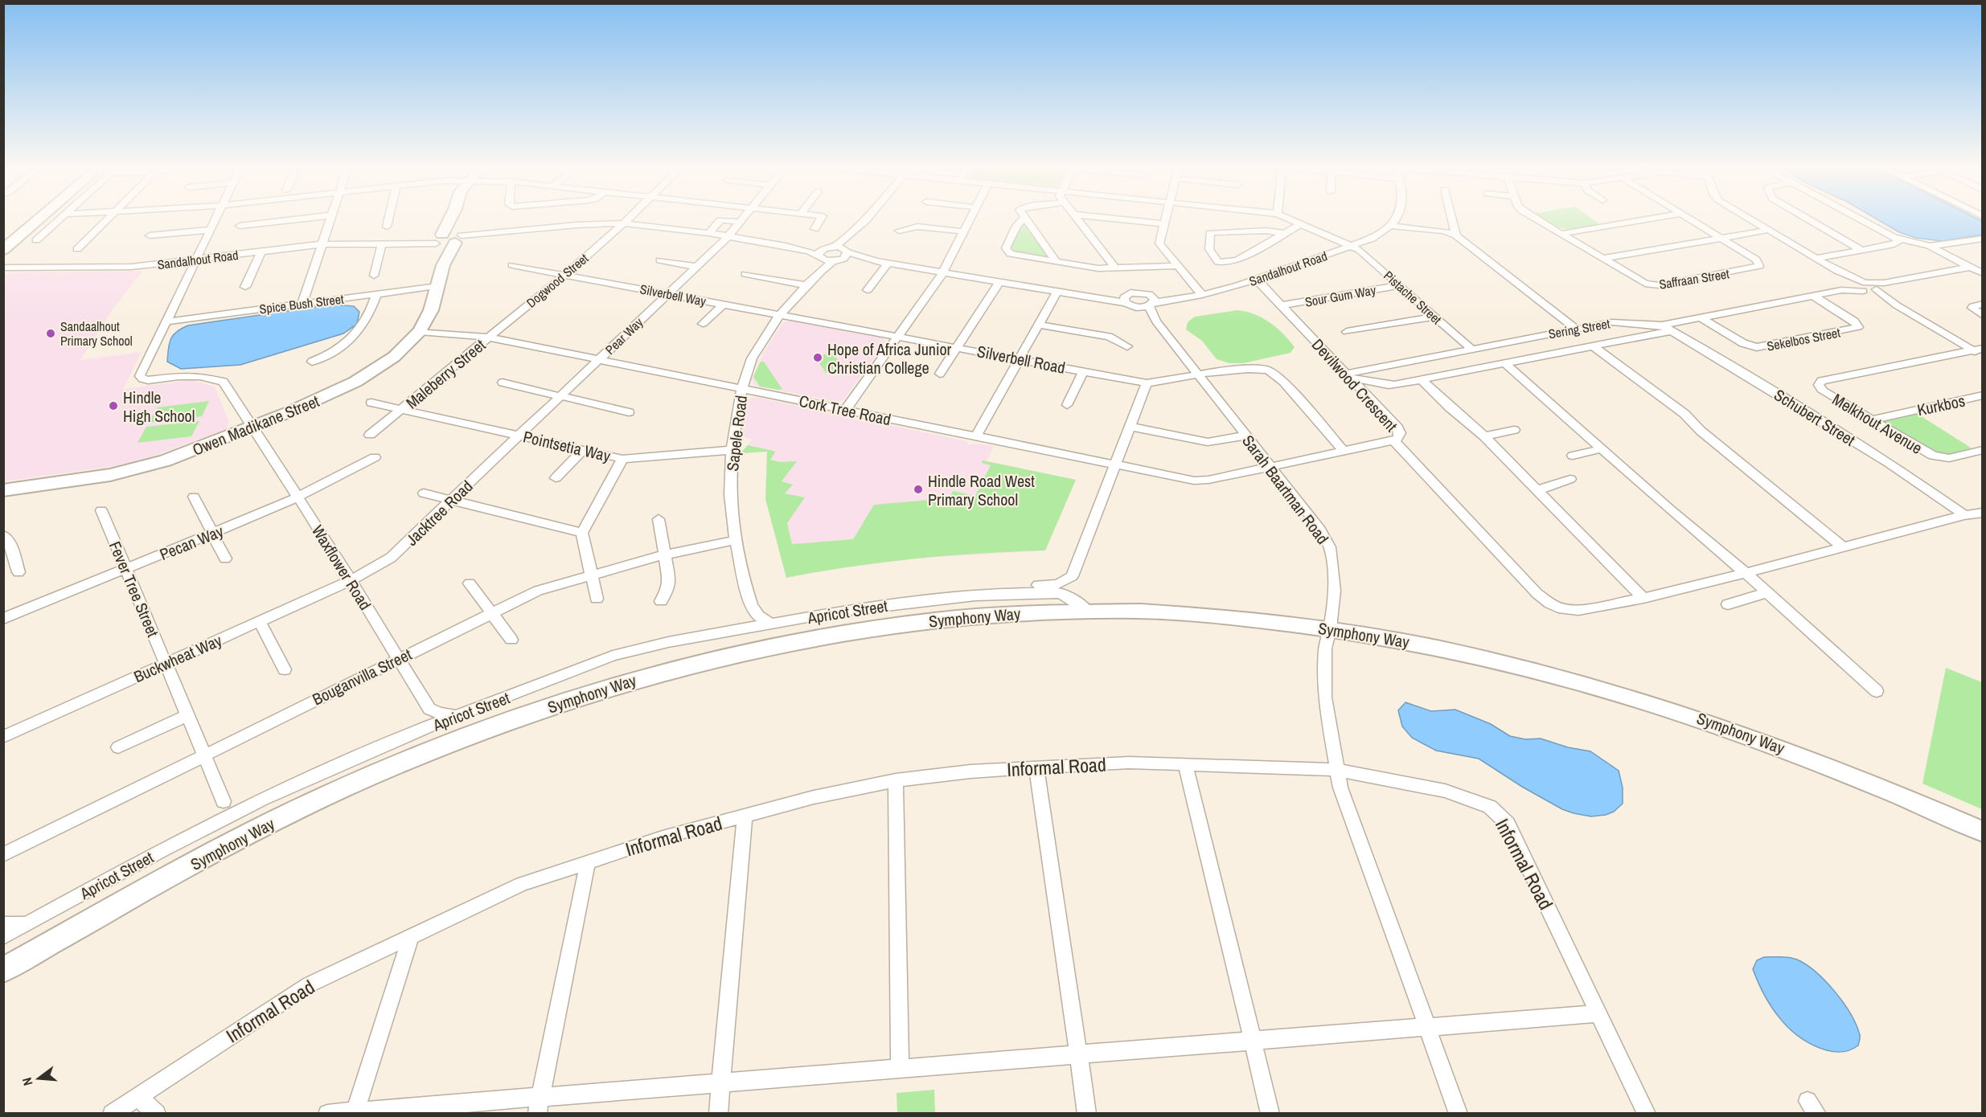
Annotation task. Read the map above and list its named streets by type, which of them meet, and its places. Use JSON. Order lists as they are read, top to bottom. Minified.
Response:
{"streets":{"main road":["Owen Madikane Street","Symphony Way"],"street":["Sandalhout Road","Saffraan Street","Dogwood Street","Silverbell Way","Sour Gum Way","Pistache Street","Spice Bush Street","Sering Street","Pear Way","Sekelbos Street","Silverbell Road","Maleberry Street","Devilwood Crescent","Kurkbos","Cork Tree Road","Schubert Street","Melkhout Avenue","Sapele Road","Pointsetia Way","Sarah Baartman Road","Jacktree Road","Pecan Way","Waxflower Road","Fever Tree Street","Apricot Street","Buckwheat Way","Bouganvilla Street","Informal Road"]},"crossings":[["Sandalhout Road","Pistache Street"],["Sandalhout Road","Devilwood Crescent"],["Sandalhout Road","Owen Madikane Street"],["Dogwood Street","Silverbell Way"],["Dogwood Street","Maleberry Street"],["Dogwood Street","Cork Tree Road"],["Silverbell Way","Pear Way"],["Silverbell Way","Silverbell Road"],["Silverbell Way","Sapele Road"],["Sour Gum Way","Pistache Street"],["Sour Gum Way","Devilwood Crescent"],["Pistache Street","Sering Street"],["Spice Bush Street","Owen Madikane Street"],["Spice Bush Street","Waxflower Road"],["Sering Street","Sekelbos Street"],["Sering Street","Devilwood Crescent"],["Sering Street","Schubert Street"],["Pear Way","Cork Tree Road"],["Pear Way","Pointsetia Way"],["Pear Way","Jacktree Road"],["Silverbell Road","Sapele Road"],["Silverbell Road","Apricot Street"],["Maleberry Street","Cork Tree Road"],["Maleberry Street","Pointsetia Way"],["Devilwood Crescent","Cork Tree Road"],["Devilwood Crescent","Sarah Baartman Road"],["Kurkbos","Melkhout Avenue"],["Cork Tree Road","Owen Madikane Street"],["Cork Tree Road","Sapele Road"],["Cork Tree Road","Sarah Baartman Road"],["Cork Tree Road","Apricot Street"],["Owen Madikane Street","Waxflower Road"],["Sapele Road","Pointsetia Way"],["Sapele Road","Bouganvilla Street"],["Pointsetia Way","Jacktree Road"],["Sarah Baartman Road","Symphony Way"],["Sarah Baartman Road","Informal Road"],["Jacktree Road","Waxflower Road"],["Jacktree Road","Buckwheat Way"],["Pecan Way","Waxflower Road"],["Pecan Way","Fever Tree Street"],["Waxflower Road","Buckwheat Way"],["Waxflower Road","Bouganvilla Street"],["Fever Tree Street","Buckwheat Way"],["Fever Tree Street","Bouganvilla Street"],["Apricot Street","Symphony Way"]],"places":["Sandaalhout Primary School","Hope of Africa Junior Christian College","Hindle High School","Hindle Road West Primary School"],"north":"left"}
